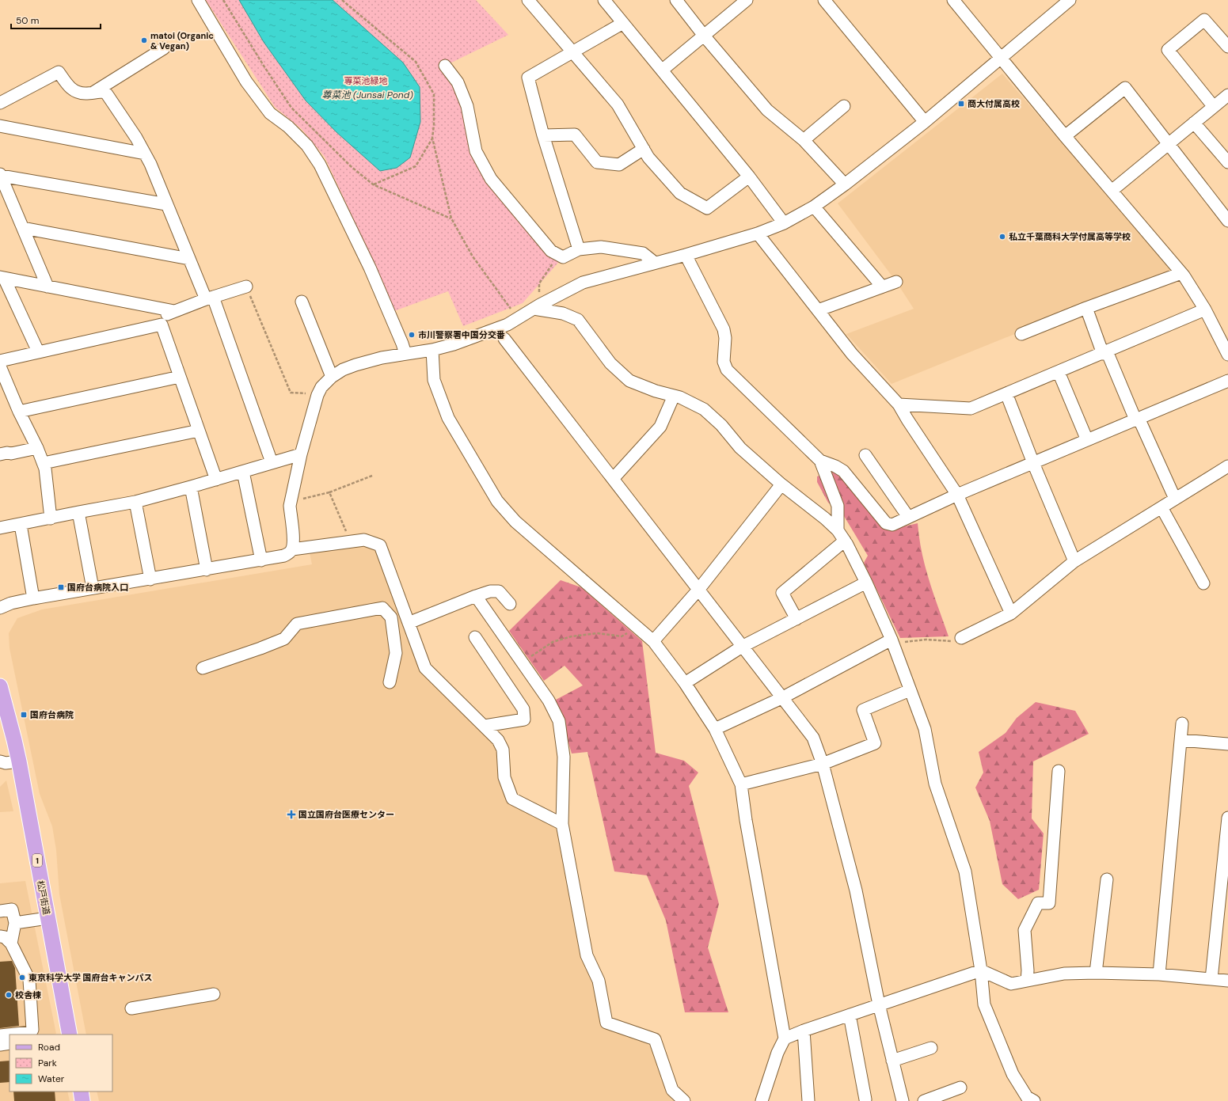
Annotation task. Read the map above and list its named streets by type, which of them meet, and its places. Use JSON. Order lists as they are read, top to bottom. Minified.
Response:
{"streets":{"main road":["1","松戸街道"]},"water":["蓴菜池 (Junsai Pond)"],"parks":["蓴菜池緑地"],"places":{"other":["matoi (Organic & Vegan)","私立千葉商科大学付属高等学校","市川警察署中国分交番","東京科学大学 国府台キャンパス","校舎棟"],"transit":["商大付属高校","国府台病院入口","国府台病院"],"health":["国立国府台医療センター"]},"legend":["Road","Park","Water"],"scale_bar":"50 m"}
